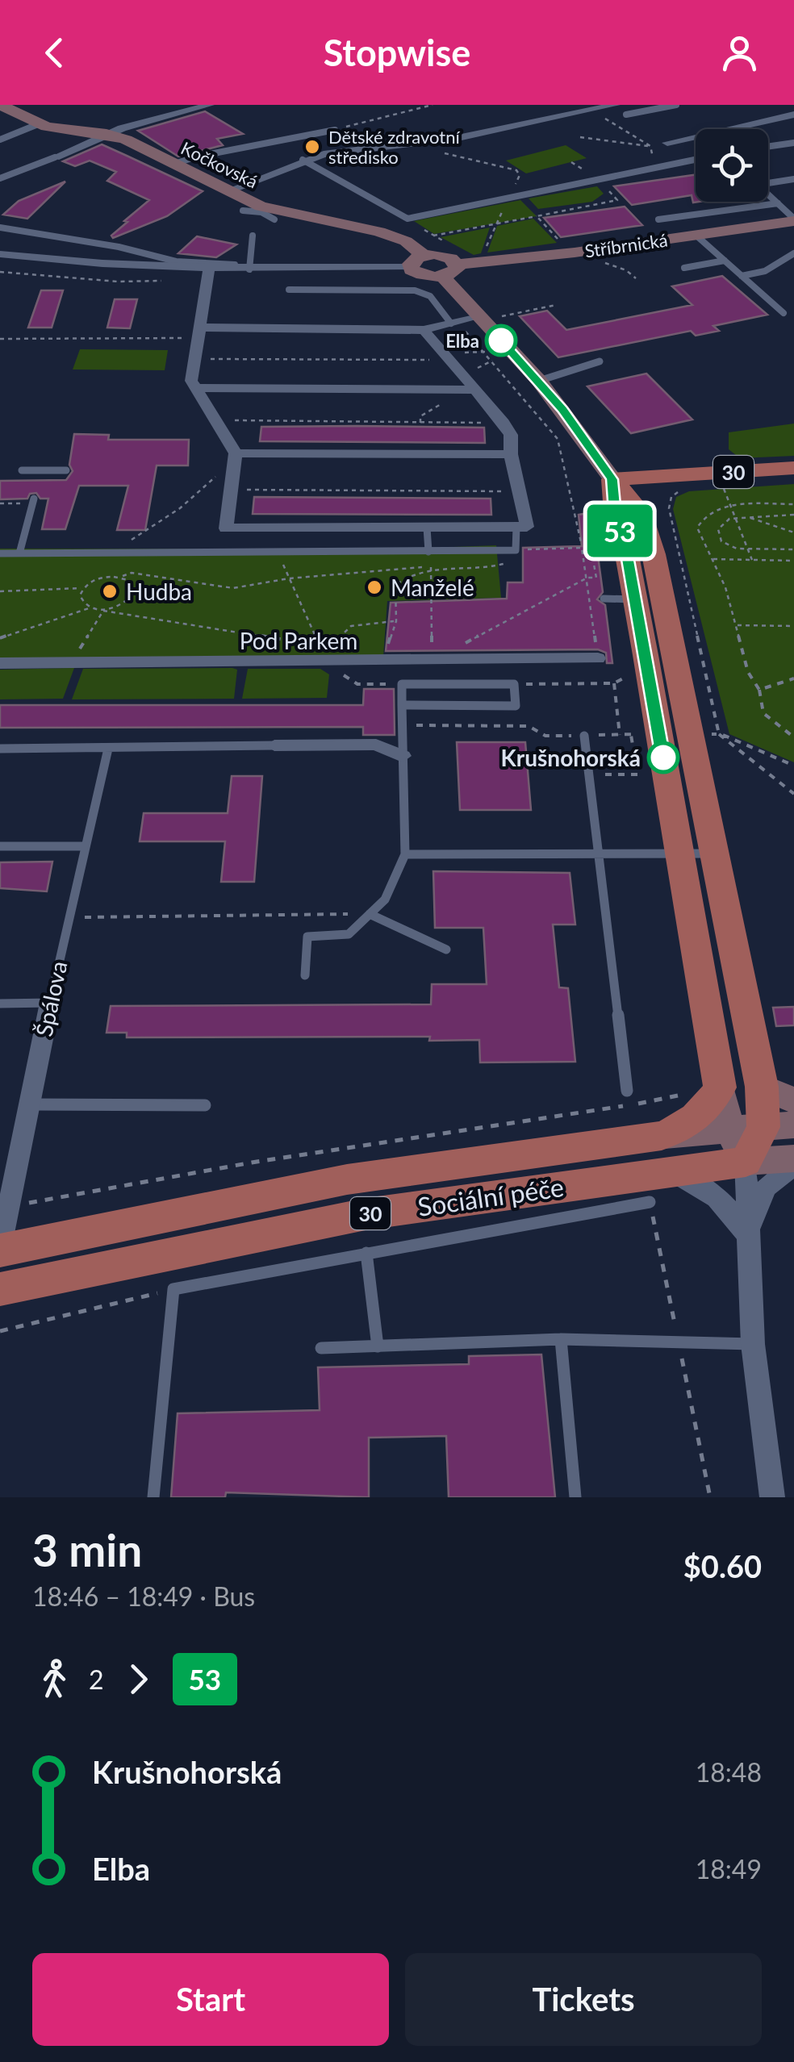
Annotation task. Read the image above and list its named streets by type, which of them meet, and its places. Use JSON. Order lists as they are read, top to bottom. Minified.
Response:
{"streets":{"main road":["30","Sociální péče"],"street":["Kočkovská","Stříbrnická","Pod Parkem","Špálova"]},"crossings":[["30","Sociální péče"],["Špálova","Sociální péče"]],"places":["Dětské zdravotní středisko","Elba","Manželé","Hudba","Krušnohorská"],"lines":["bus line 53"],"page":{"header":"Stopwise","on_map":"53","heading":["3 min","18:46 – 18:49 · Bus","$0.60"],"legs":["2","53"],"list":[{"name":"Krušnohorská","value":"18:48"},{"name":"Elba","value":"18:49"}],"buttons":["Start","Tickets"]}}
